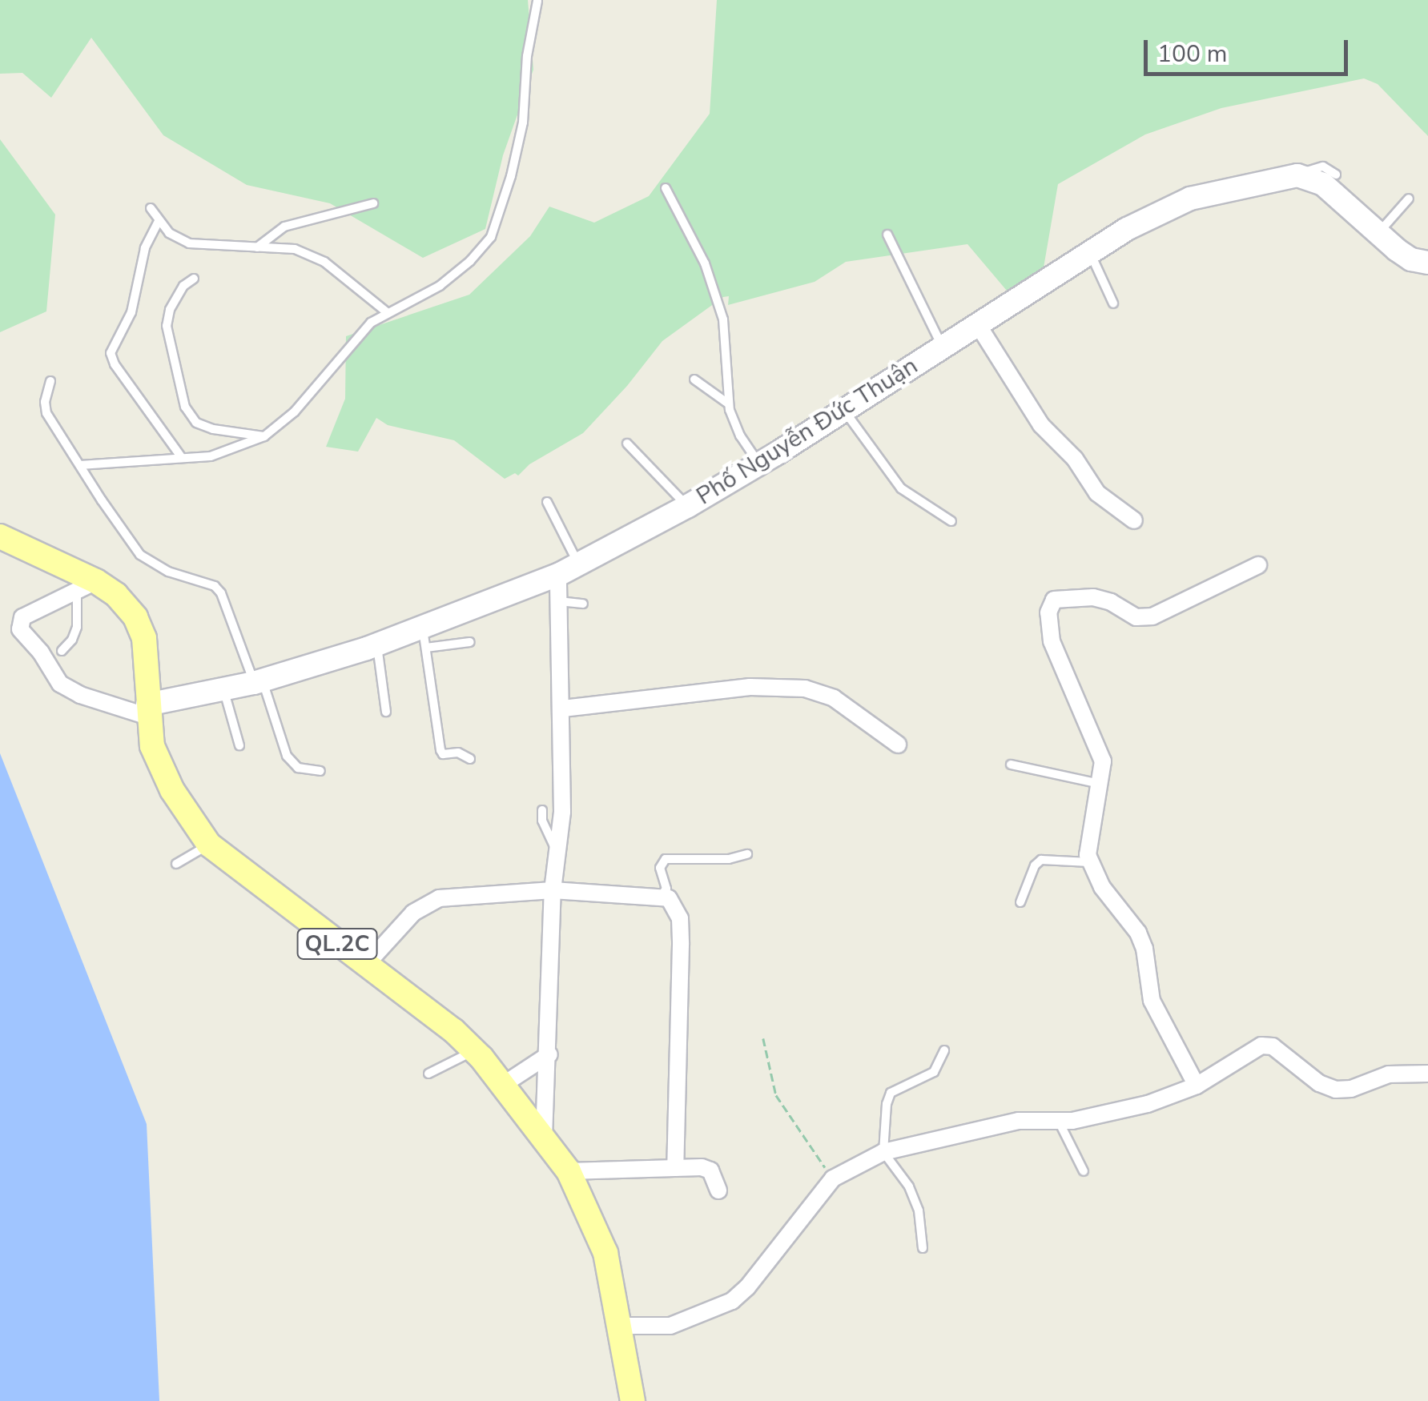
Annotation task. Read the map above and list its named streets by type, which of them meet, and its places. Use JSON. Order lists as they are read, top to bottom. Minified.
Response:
{"streets":{"main road":["QL.2C"],"street":["Phố Nguyễn Đức Thuận"]},"crossings":[["Phố Nguyễn Đức Thuận","QL.2C"]],"scale_bar":"100 m"}
